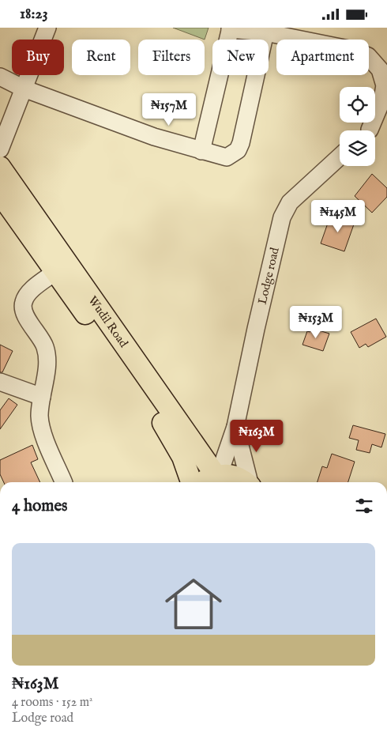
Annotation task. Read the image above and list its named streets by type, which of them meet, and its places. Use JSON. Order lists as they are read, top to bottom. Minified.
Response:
{"streets":{"main road":["Wudil Road"],"street":["Lodge road"]},"crossings":[["Lodge road","Wudil Road"]],"page":{"status":"18:23","chip":["Buy","Rent","Filters","New","Apartment"],"price":["₦157M","₦145M","₦153M","₦163M"],"heading":"4 homes","list":[{"name":"₦163M","note":"4 rooms · 152 m² · Lodge road"}]}}
